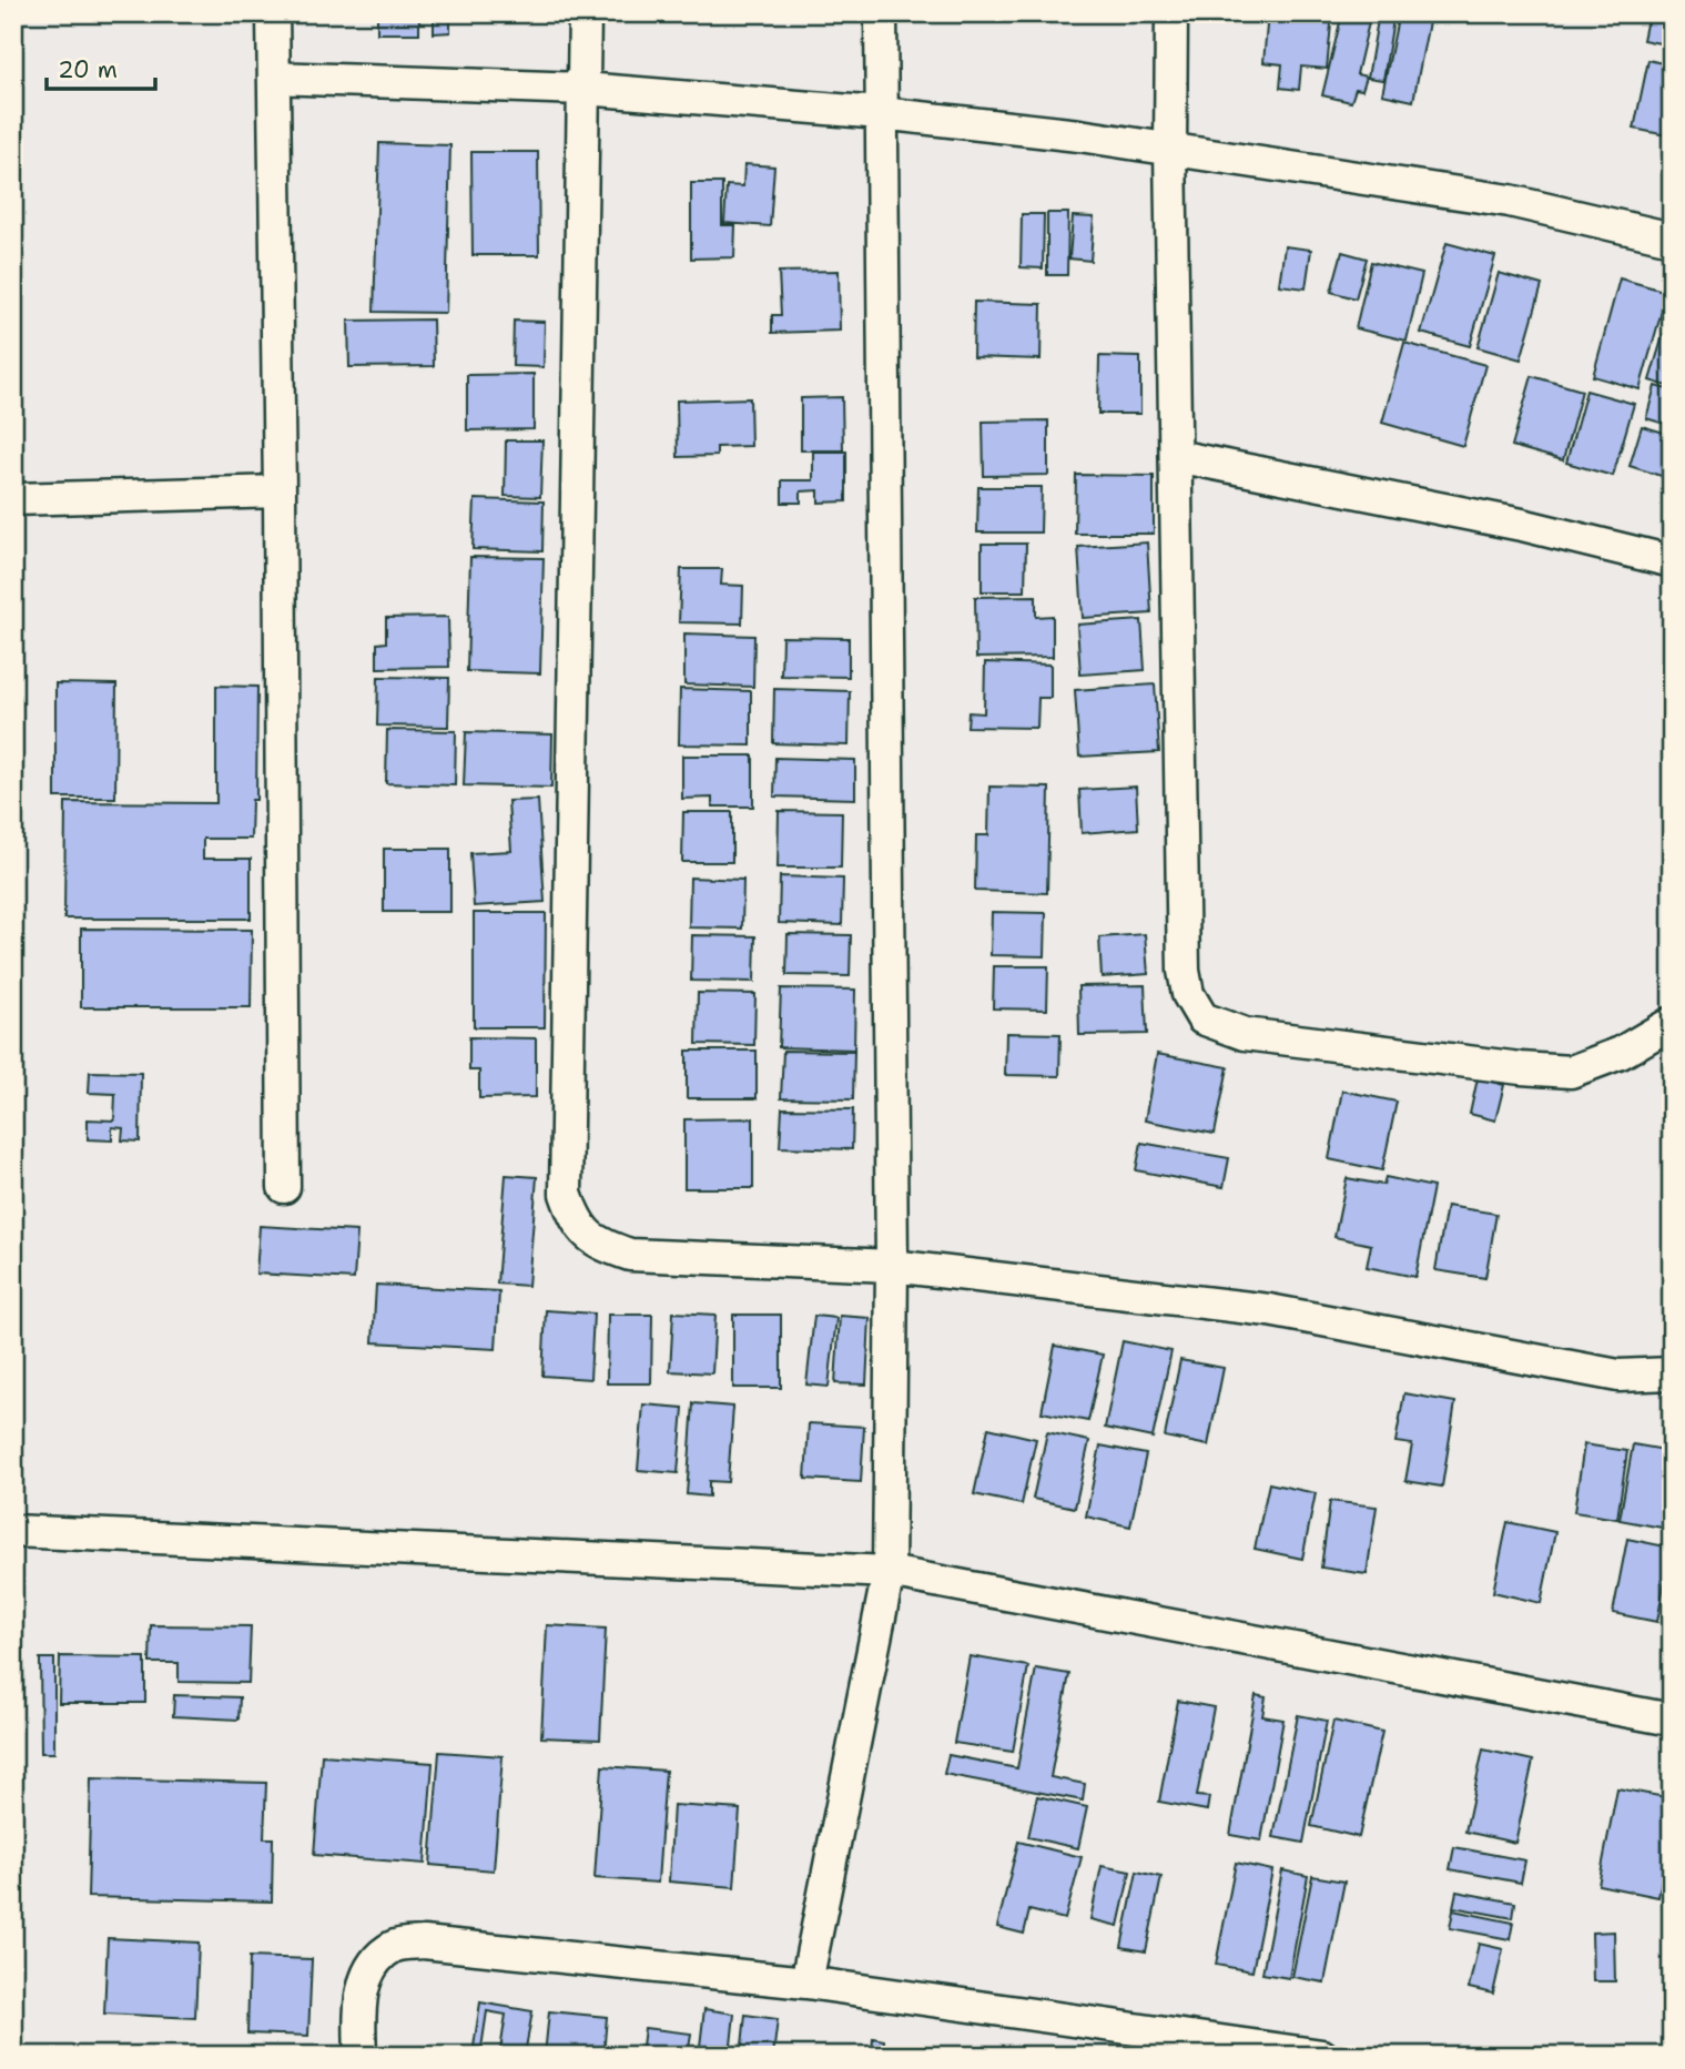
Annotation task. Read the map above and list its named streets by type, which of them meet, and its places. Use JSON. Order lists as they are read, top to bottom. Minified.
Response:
{"scale_bar":"20 m"}
